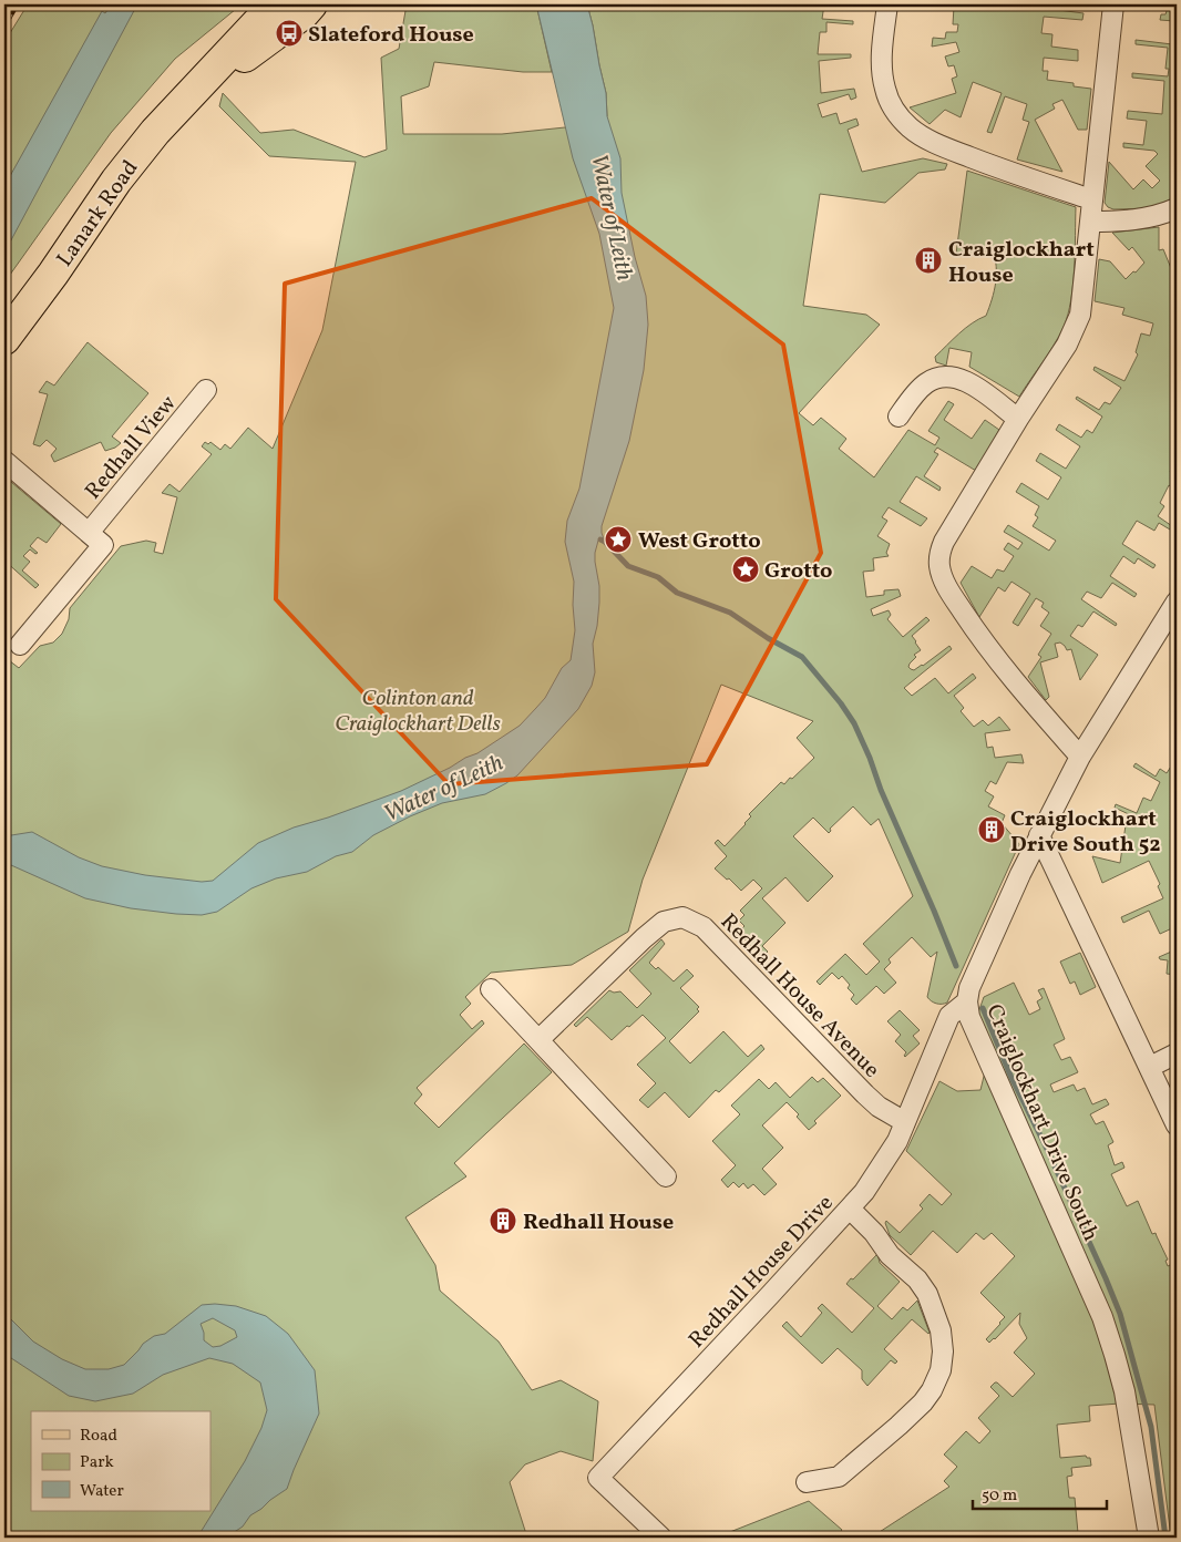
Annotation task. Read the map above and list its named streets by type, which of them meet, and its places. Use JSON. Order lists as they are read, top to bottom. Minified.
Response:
{"streets":{"main road":["Lanark Road"],"street":["Redhall View","Redhall House Avenue","Craiglockhart Drive South","Redhall House Drive"]},"crossings":[["Redhall House Avenue","Redhall House Drive"],["Craiglockhart Drive South","Redhall House Drive"]],"water":["Water of Leith"],"parks":["Colinton and Craiglockhart Dells"],"places":{"bus stop":["Slateford House"],"building":["Craiglockhart House","Craiglockhart Drive South 52","Redhall House"],"place":["West Grotto","Grotto"]},"legend":["Road","Park","Water"],"scale_bar":"50 m"}
